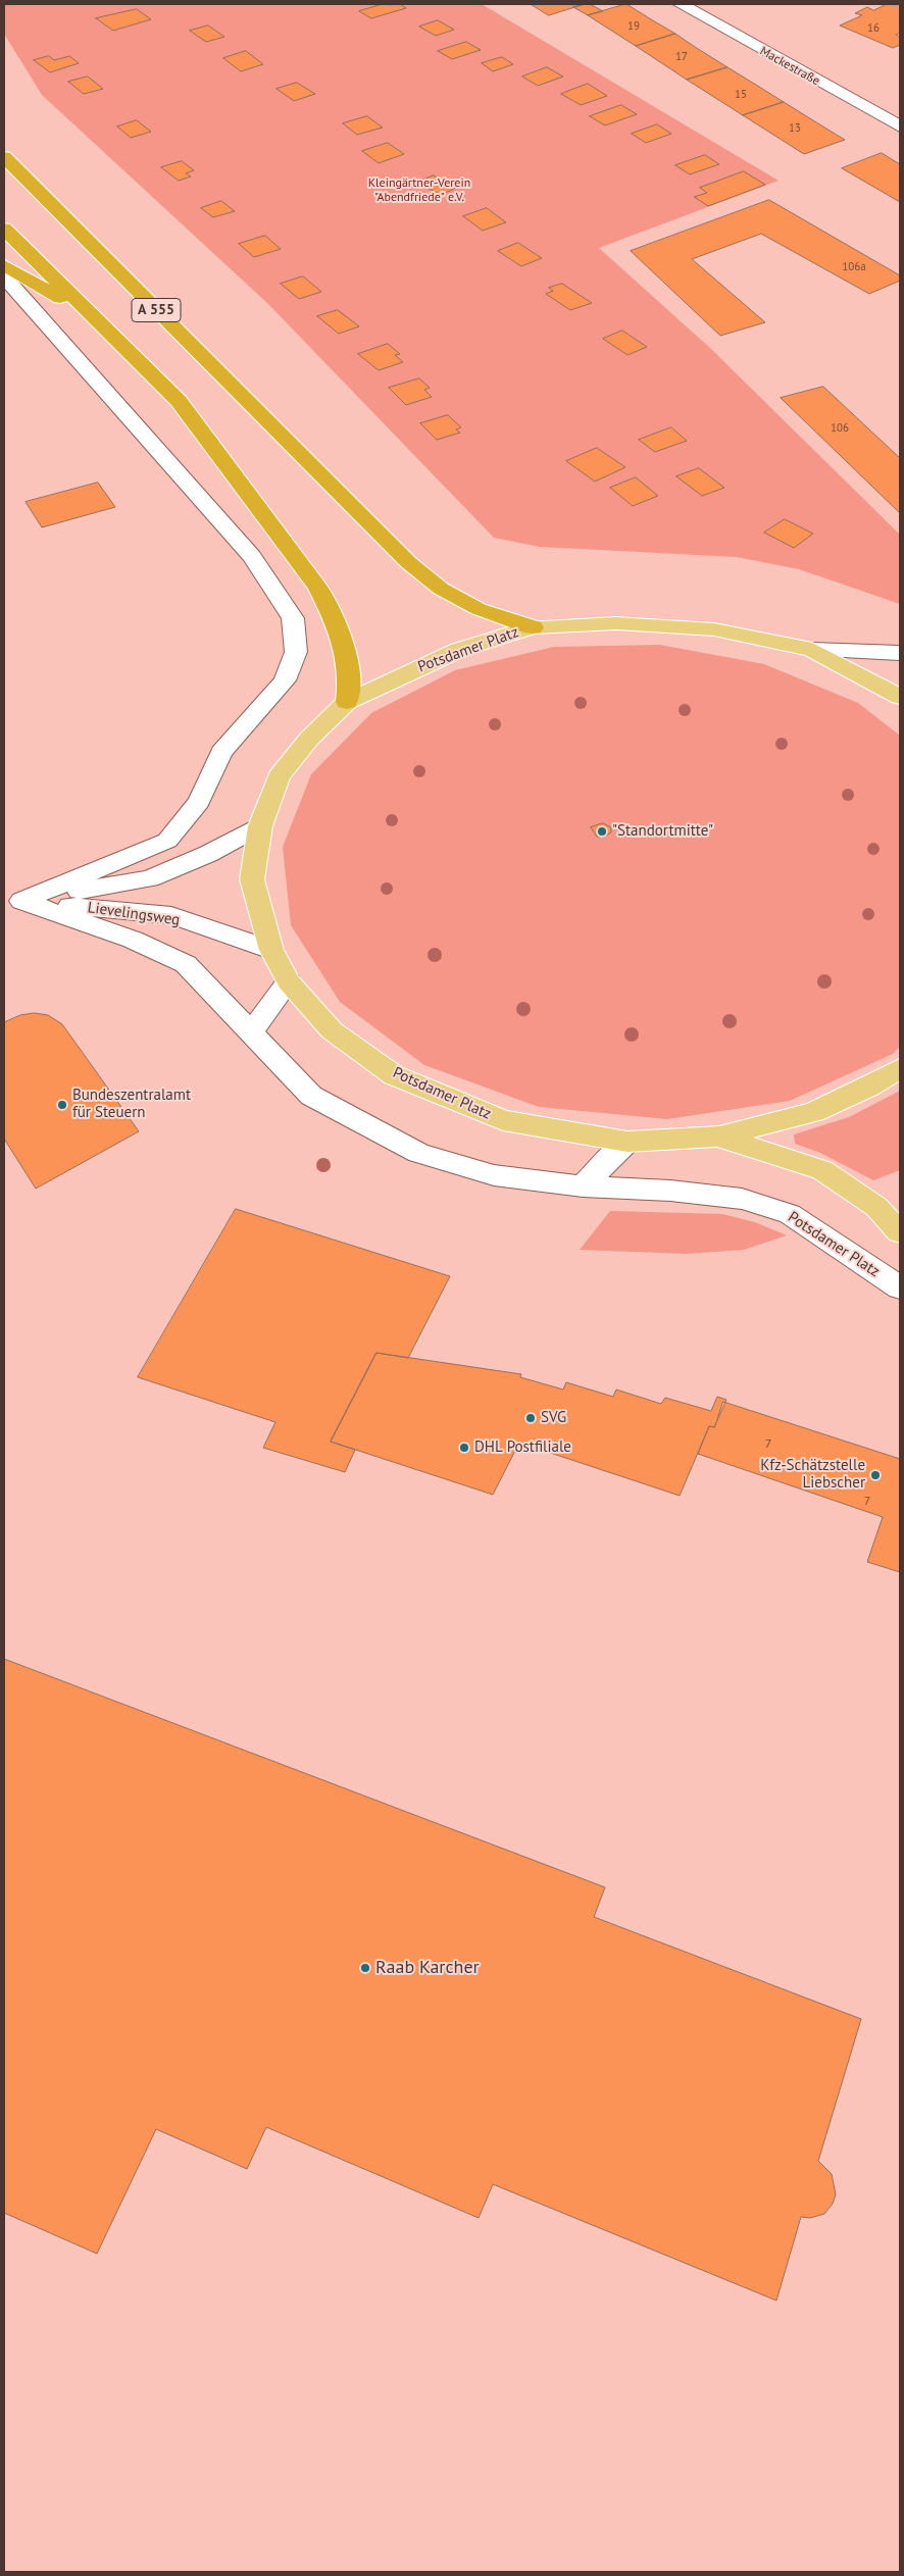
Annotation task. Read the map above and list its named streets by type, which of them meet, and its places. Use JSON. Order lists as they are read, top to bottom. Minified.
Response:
{"streets":{"highway":["A 555"],"main road":["Potsdamer Platz"],"street":["Mackestraße","Lievelingsweg"]},"crossings":[["A 555","Potsdamer Platz"],["Potsdamer Platz","Lievelingsweg"]],"parks":["Kleingärtner-Verein \"Abendfriede\" e.V."],"places":["\"Standortmitte\"","Bundeszentralamt für Steuern","SVG","DHL Postfiliale","Kfz-Schätzstelle Liebscher","Raab Karcher"],"house_numbers":["19","16","17","15","13","106a","106","7","7"]}
